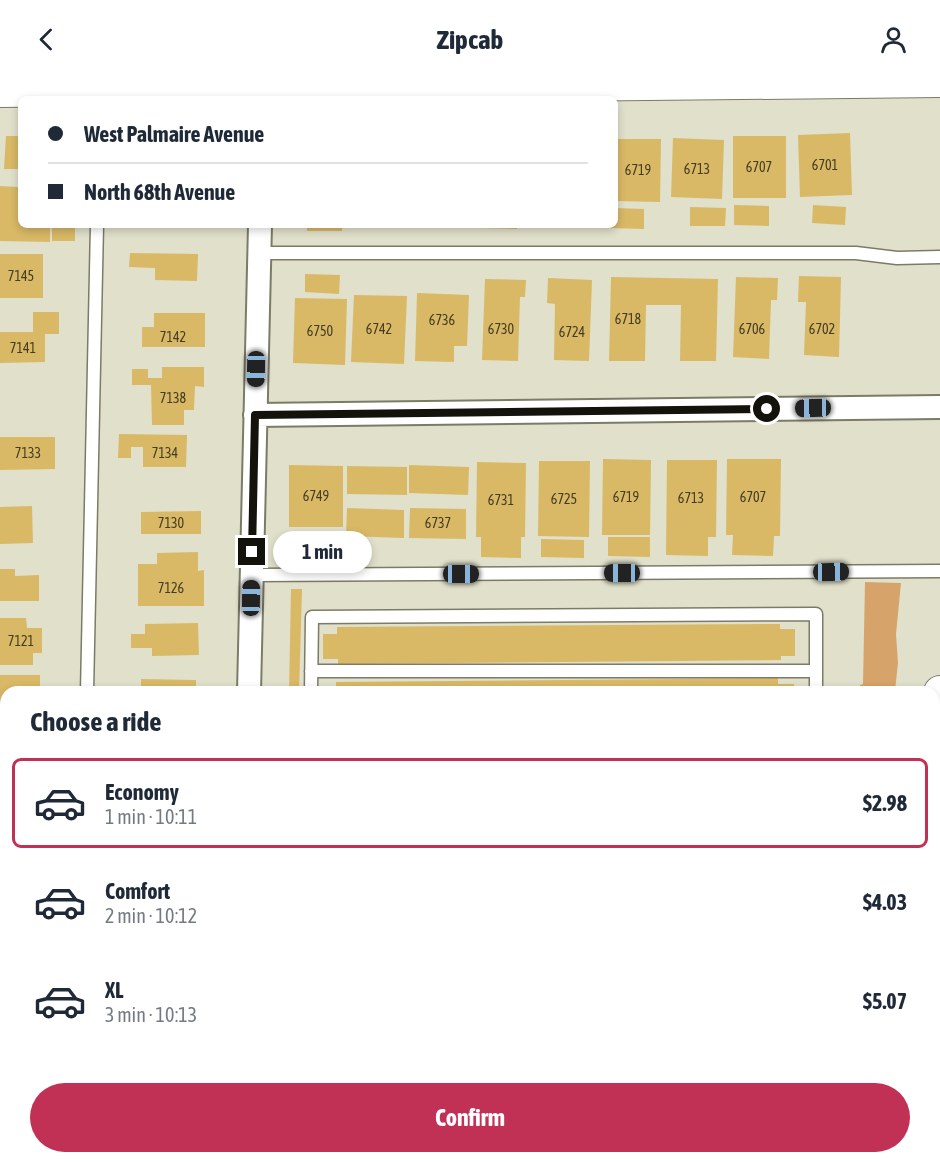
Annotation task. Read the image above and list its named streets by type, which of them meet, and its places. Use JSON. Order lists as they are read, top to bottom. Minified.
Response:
{"house_numbers":["6701","6707","6713","6719","7145","6718","6736","6742","6730","6706","6702","6750","6724","7142","7141","7138","7133","7134","6749","6719","6707","6713","6725","6731","7130","6737","7126","7121"],"page":{"header":"Zipcab","banner":["West Palmaire Avenue","North 68th Avenue"],"bubble":"1 min","heading":"Choose a ride","list":[{"name":"Economy","note":"1 min · 10:11","value":"$2.98"},{"name":"Comfort","note":"2 min · 10:12","value":"$4.03"},{"name":"XL","note":"3 min · 10:13","value":"$5.07"}],"buttons":"Confirm"}}
